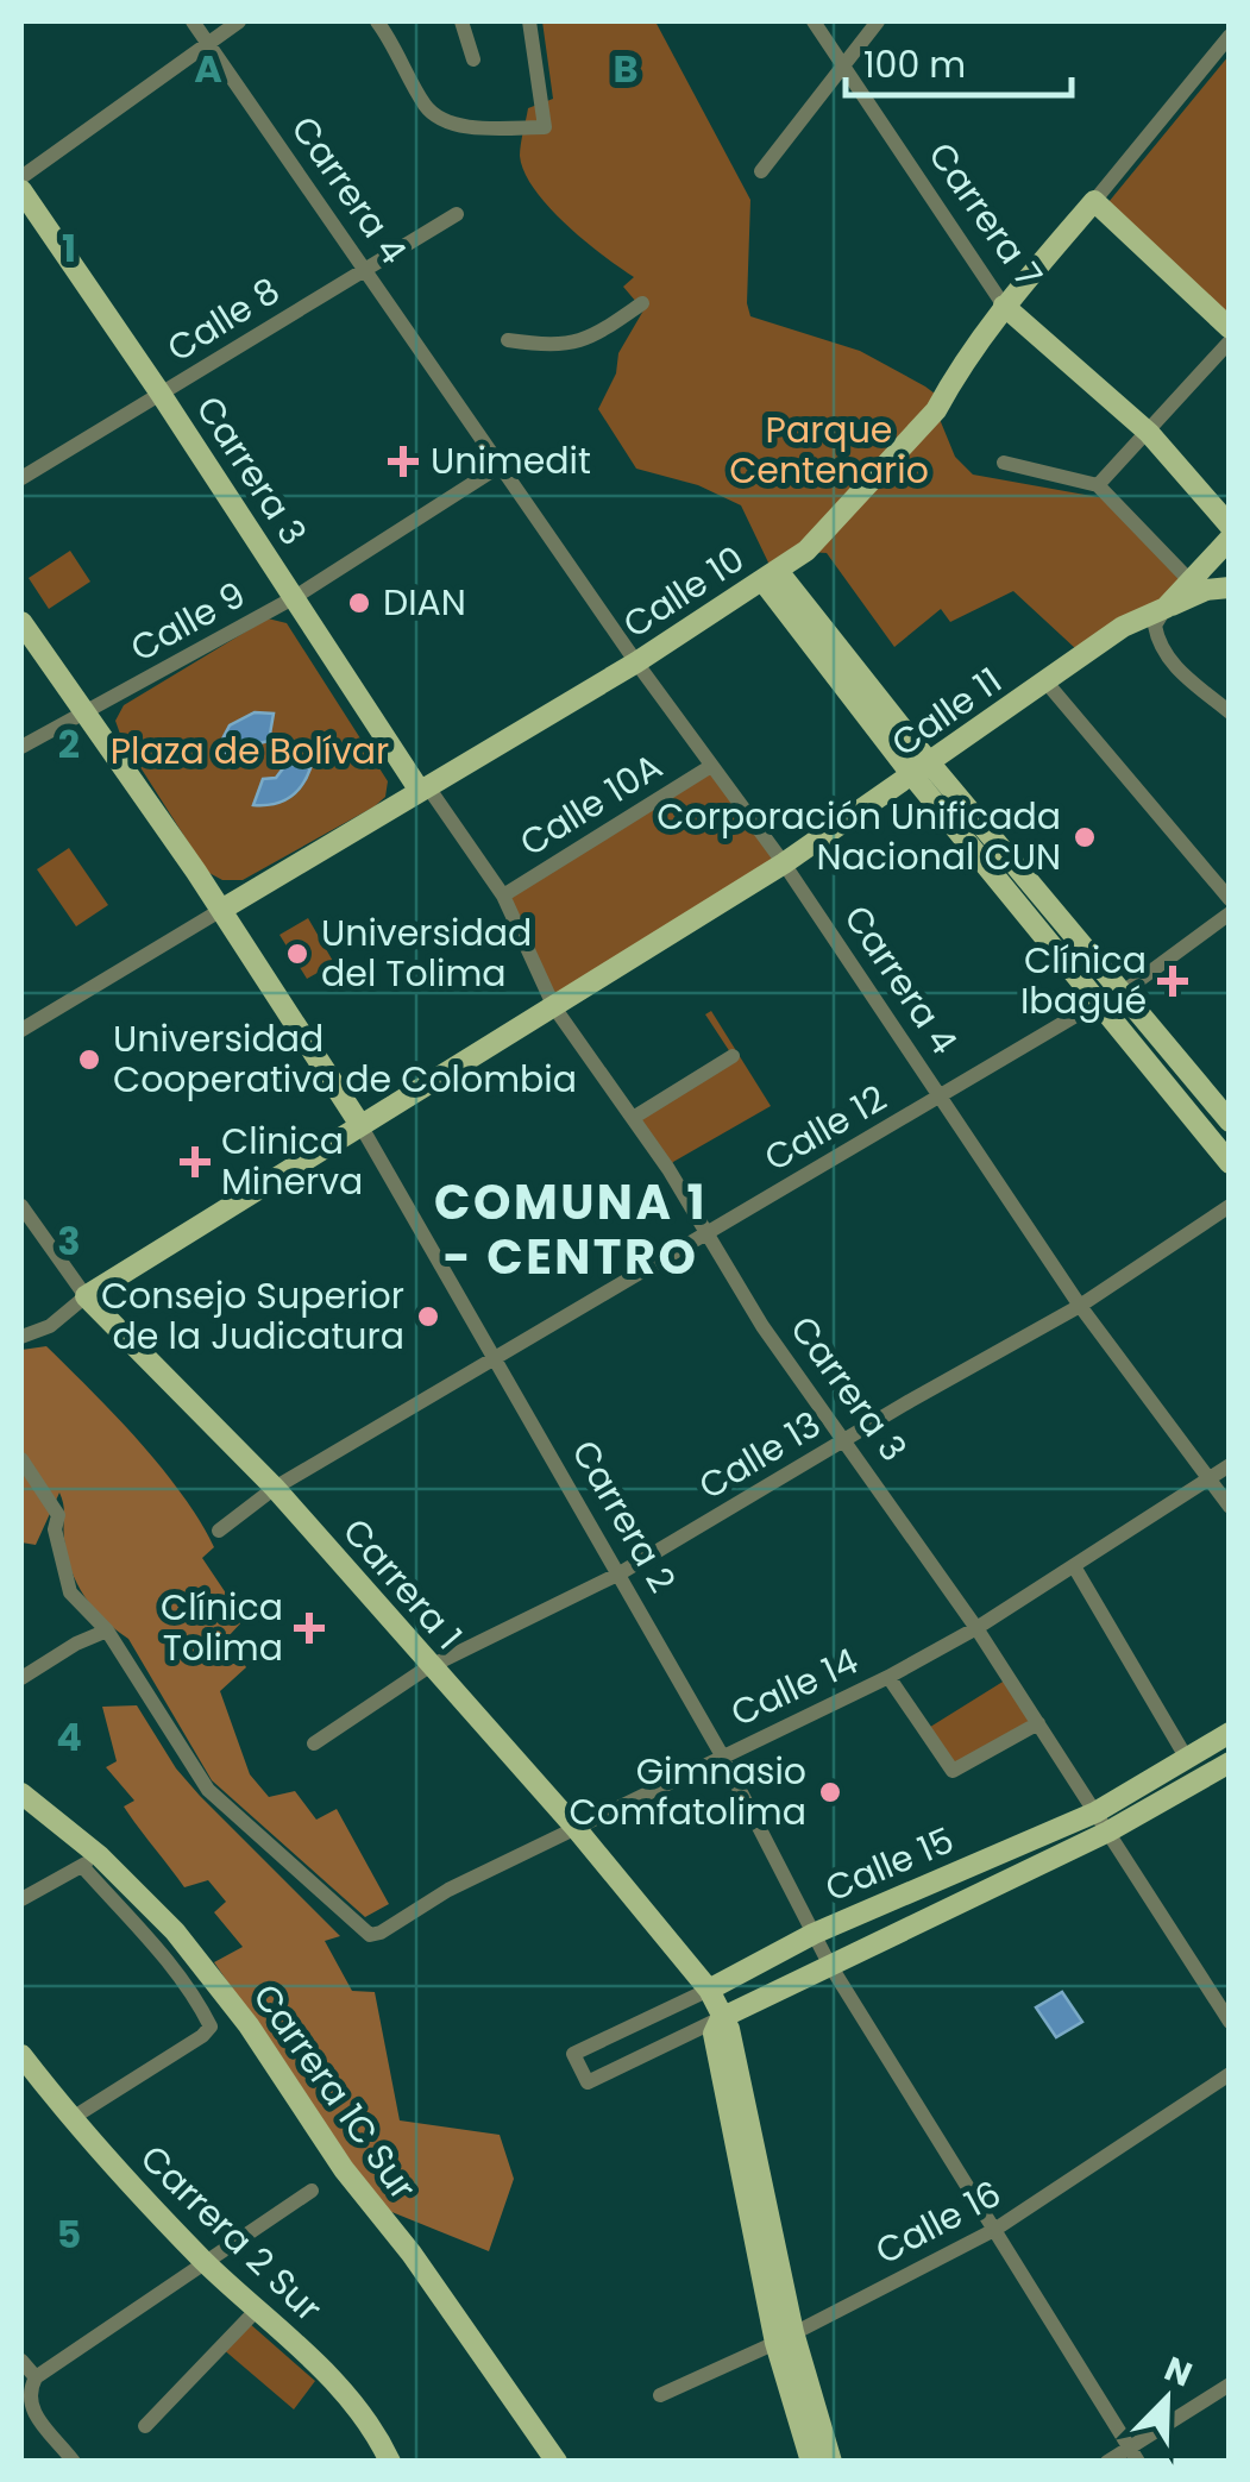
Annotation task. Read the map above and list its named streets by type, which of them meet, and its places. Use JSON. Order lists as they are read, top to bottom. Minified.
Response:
{"streets":{"main road":["Carrera 7","Carrera 3","Calle 10","Calle 11","Carrera 2","Carrera 1","Calle 15","Carrera 1C Sur","Carrera 2 Sur"],"street":["Carrera 4","Calle 8","Calle 9","Calle 10A","Calle 12","Calle 13","Calle 14","Calle 16"]},"crossings":[["Carrera 4","Calle 8"],["Carrera 4","Calle 10"],["Carrera 4","Calle 9"],["Carrera 4","Calle 11"],["Carrera 4","Calle 10A"],["Carrera 4","Calle 12"],["Carrera 4","Calle 13"],["Carrera 4","Calle 14"],["Carrera 7","Calle 10"],["Calle 8","Carrera 3"],["Carrera 3","Calle 10"],["Carrera 3","Calle 9"],["Carrera 3","Calle 11"],["Carrera 3","Calle 10A"],["Carrera 3","Calle 12"],["Carrera 3","Calle 13"],["Carrera 3","Calle 14"],["Carrera 3","Calle 15"],["Calle 10","Carrera 2"],["Calle 9","Carrera 2"],["Calle 11","Carrera 2"],["Calle 11","Carrera 1"],["Calle 12","Carrera 2"],["Calle 12","Carrera 1"],["Calle 13","Carrera 2"],["Calle 13","Carrera 1"],["Carrera 2","Calle 14"],["Carrera 2","Calle 15"],["Carrera 2","Calle 16"],["Carrera 1","Calle 14"],["Carrera 1","Calle 15"],["Carrera 1","Calle 16"]],"districts":["COMUNA 1 - CENTRO"],"parks":["Parque Centenario","Plaza de Bolívar"],"places":{"health":["Unimedit","Clínica Ibagué","Clinica Minerva","Clínica Tolima"],"other":["DIAN","Corporación Unificada Nacional CUN","Universidad del Tolima","Universidad Cooperativa de Colombia","Consejo Superior de la Judicatura","Gimnasio Comfatolima"]},"scale_bar":"100 m","north":"top right","grid":{"columns":["A","B"],"rows":["1","2","3","4","5"]}}
